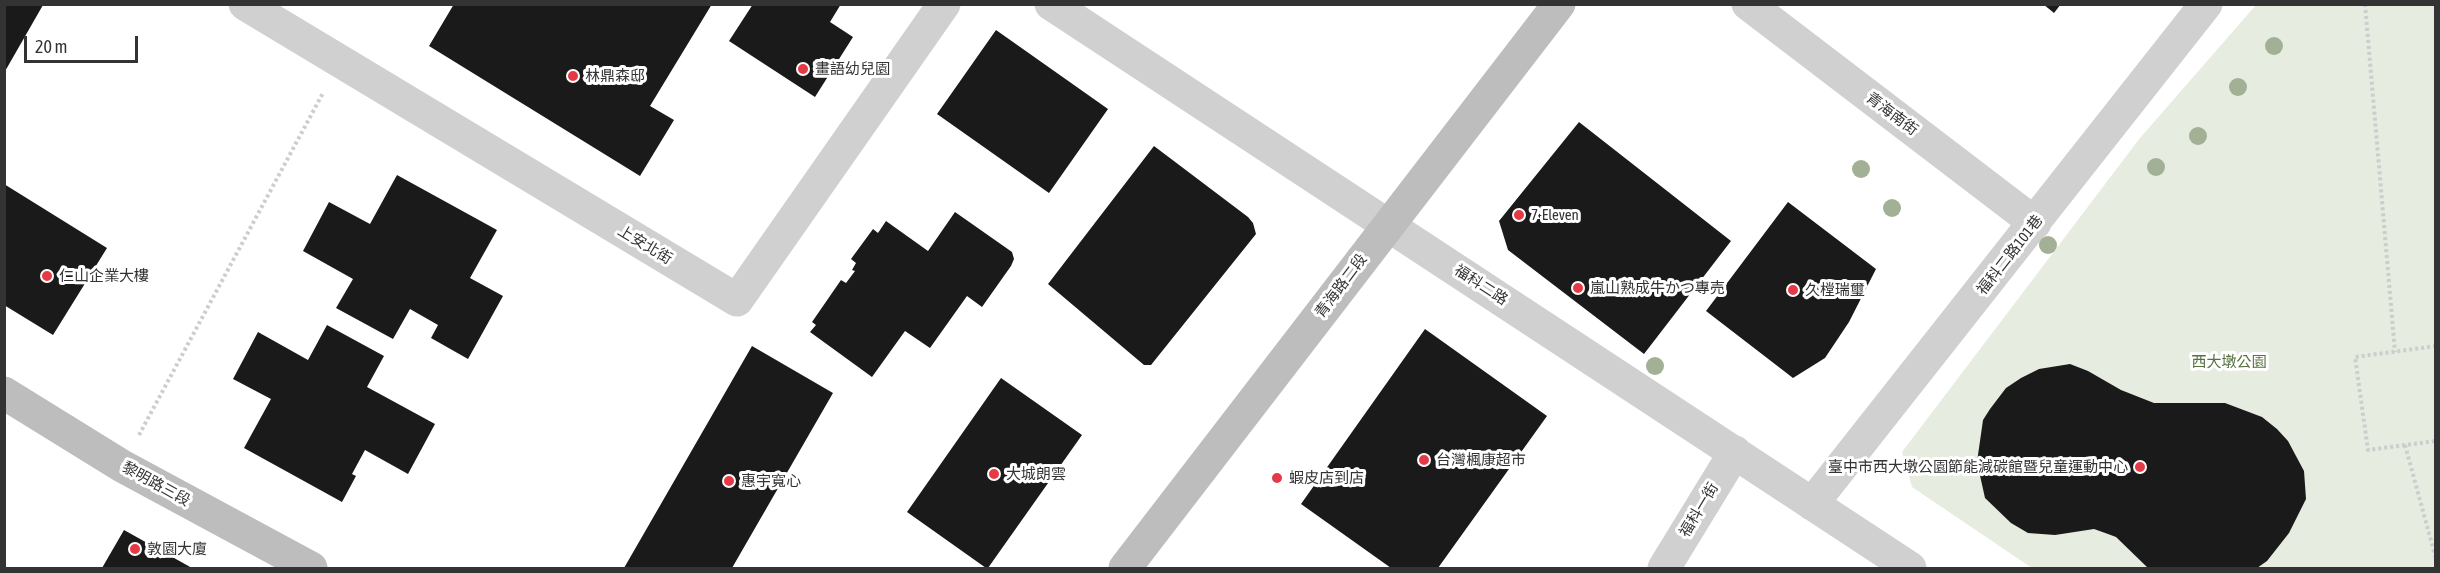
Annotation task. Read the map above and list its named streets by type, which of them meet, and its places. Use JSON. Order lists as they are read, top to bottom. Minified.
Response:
{"streets":{"main road":["青海路二段","黎明路三段"],"street":["青海南街","上安北街","福科二路101巷","福科二路","福科一街"]},"crossings":[["青海南街","福科二路101巷"],["福科二路101巷","福科二路"],["福科二路","青海路二段"],["福科二路","福科一街"]],"parks":["西大墩公園"],"places":["畫語幼兒園","林鼎森邸","7-Eleven","仁山企業大樓","嵐山熟成牛かつ專売","久樘瑞璽","台灣楓康超市","臺中市西大墩公園節能減碳館暨兒童運動中心","大城朗雲","蝦皮店到店","惠宇寬心","敦園大廈"],"scale_bar":"20 m"}
